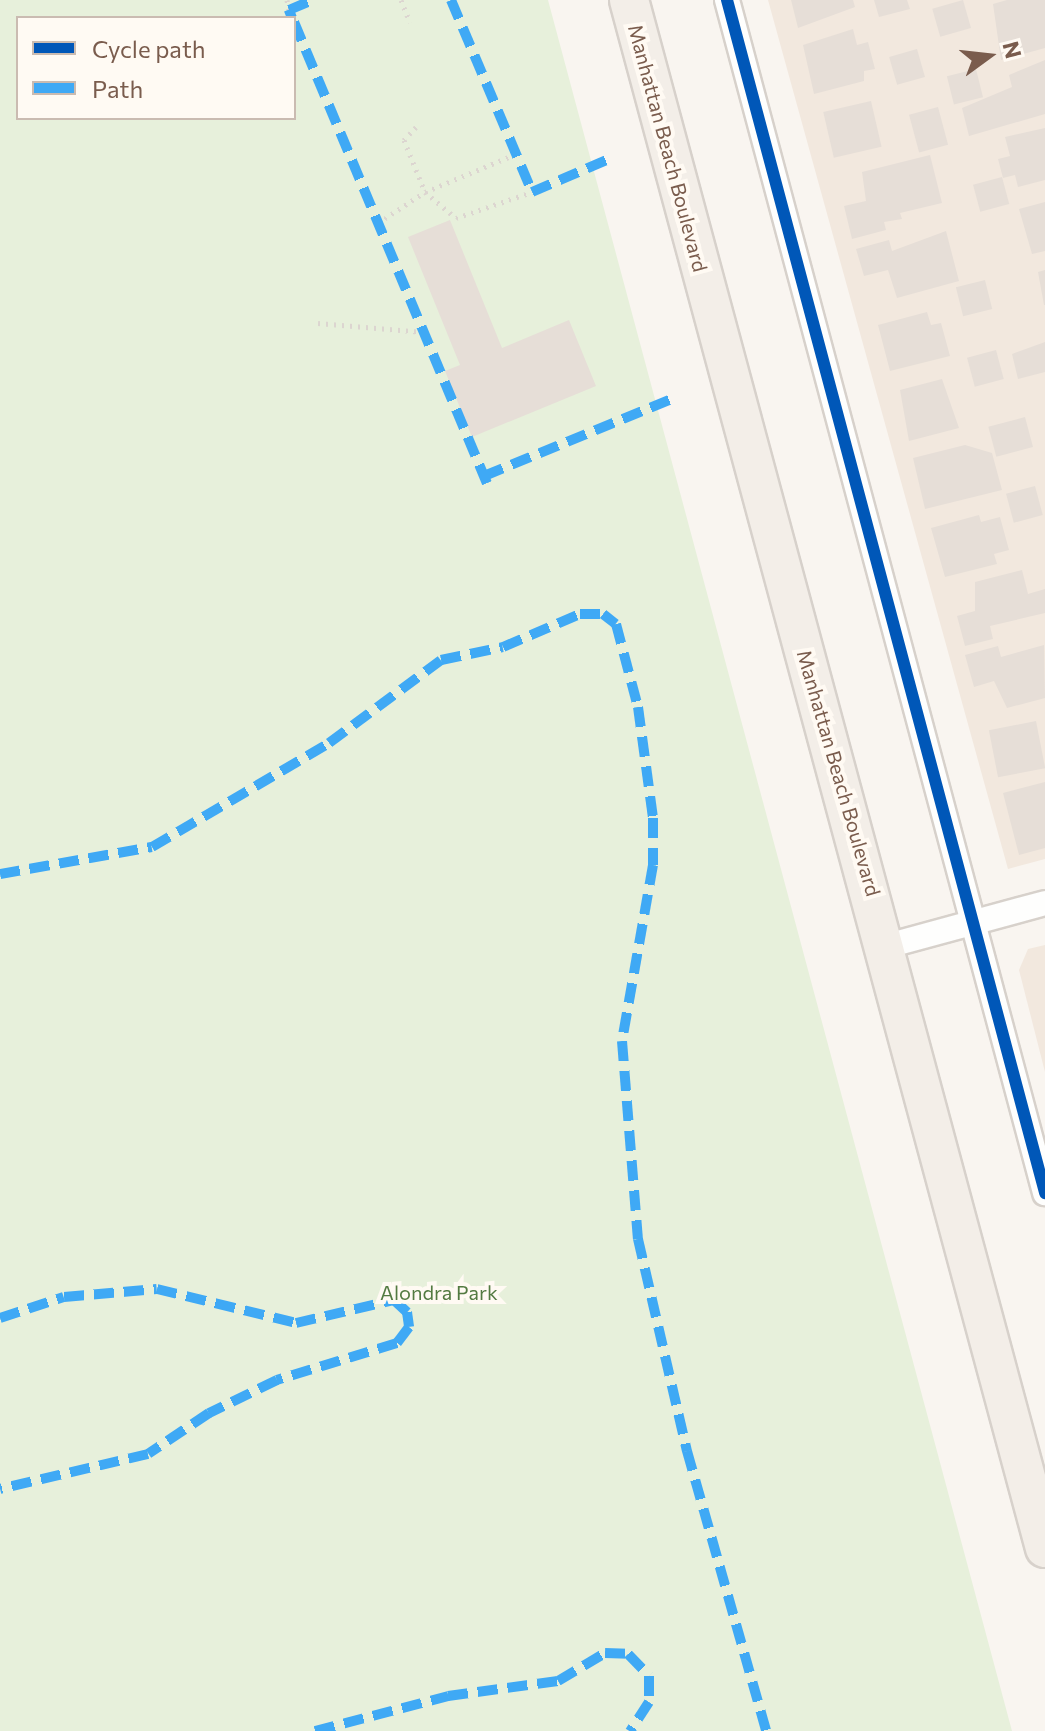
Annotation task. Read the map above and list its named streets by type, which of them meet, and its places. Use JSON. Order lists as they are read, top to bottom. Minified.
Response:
{"streets":{"main road":["Manhattan Beach Boulevard"]},"parks":["Alondra Park"],"legend":["Cycle path","Path"],"north":"right"}
